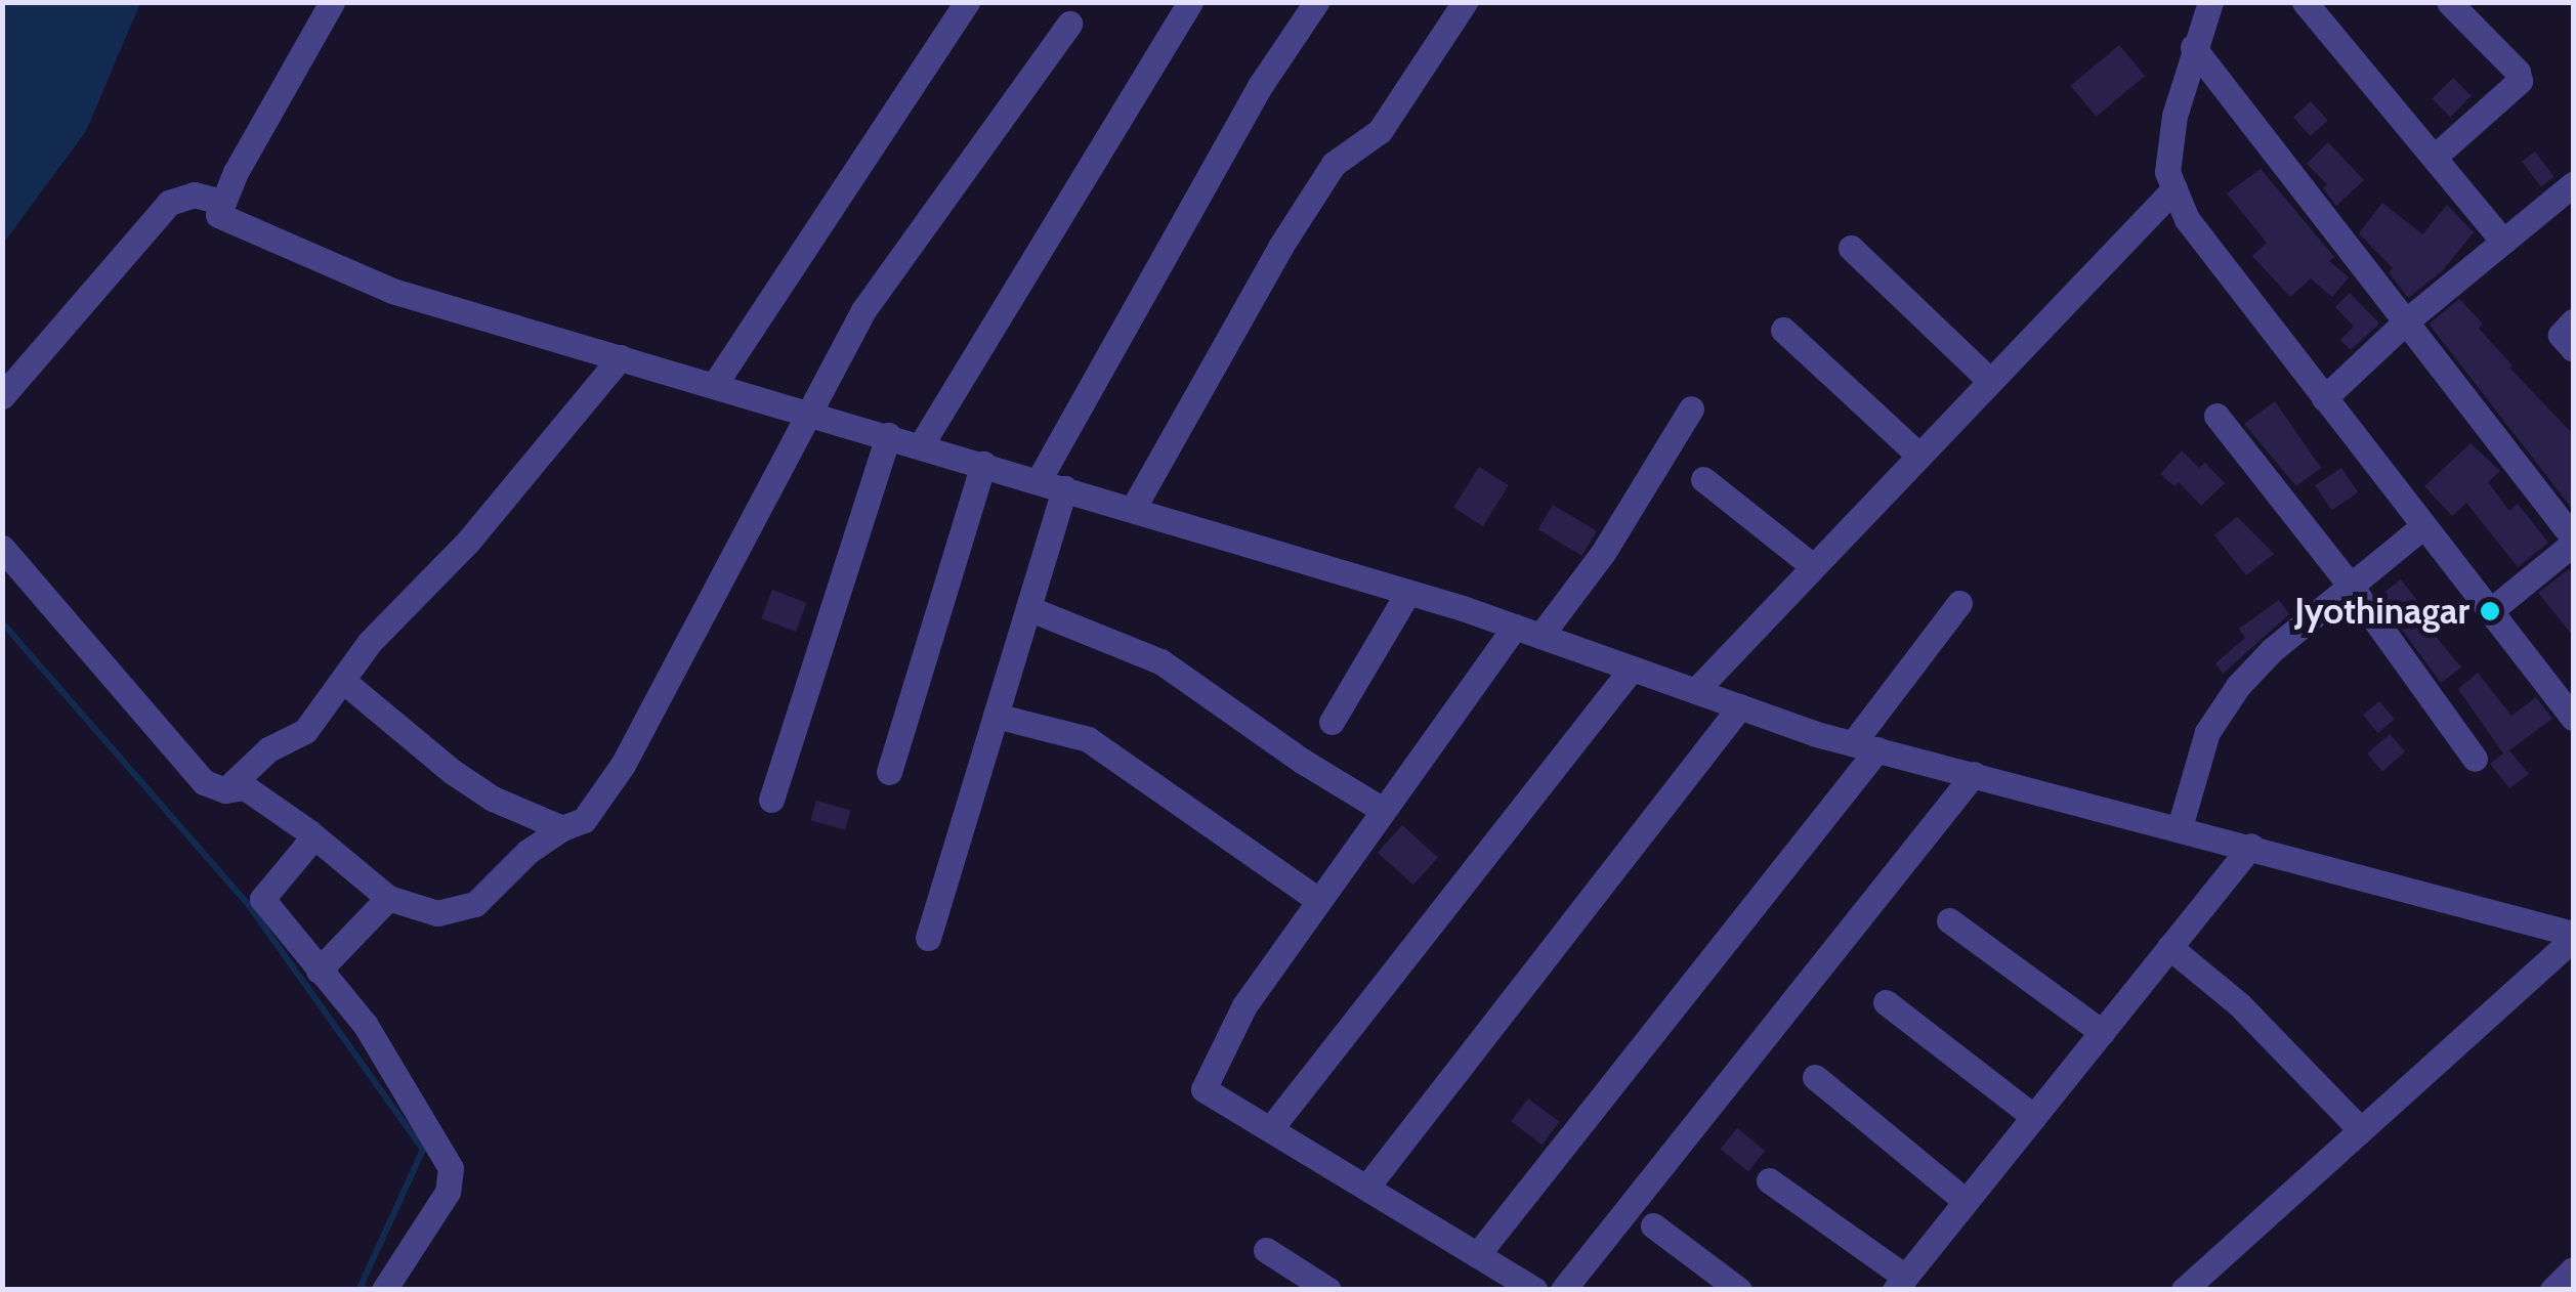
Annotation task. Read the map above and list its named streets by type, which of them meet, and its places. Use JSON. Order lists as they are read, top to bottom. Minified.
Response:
{"places":["Jyothinagar"]}
